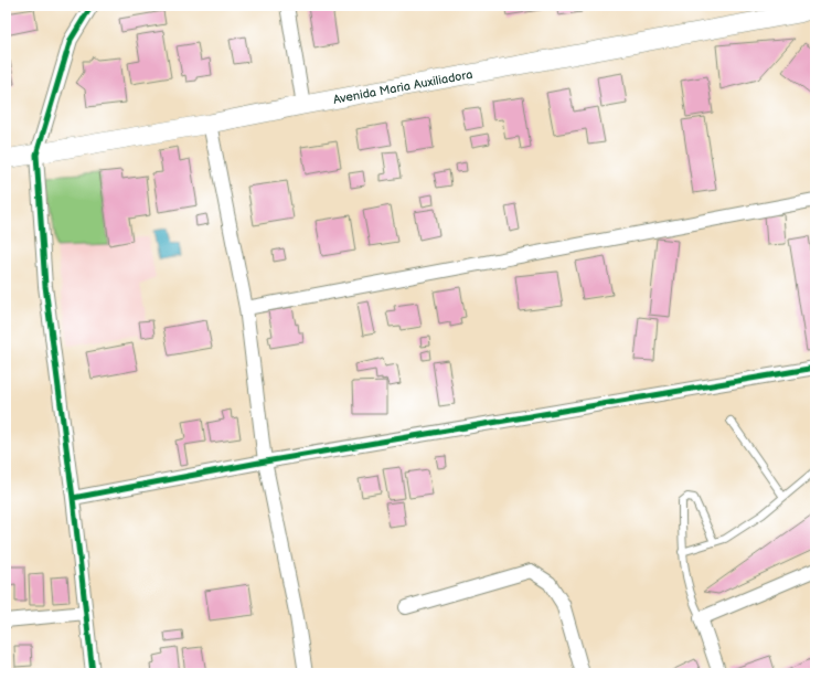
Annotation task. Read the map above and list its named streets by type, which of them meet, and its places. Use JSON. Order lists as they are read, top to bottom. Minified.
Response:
{"streets":{"main road":["Avenida Maria Auxiliadora"]}}
